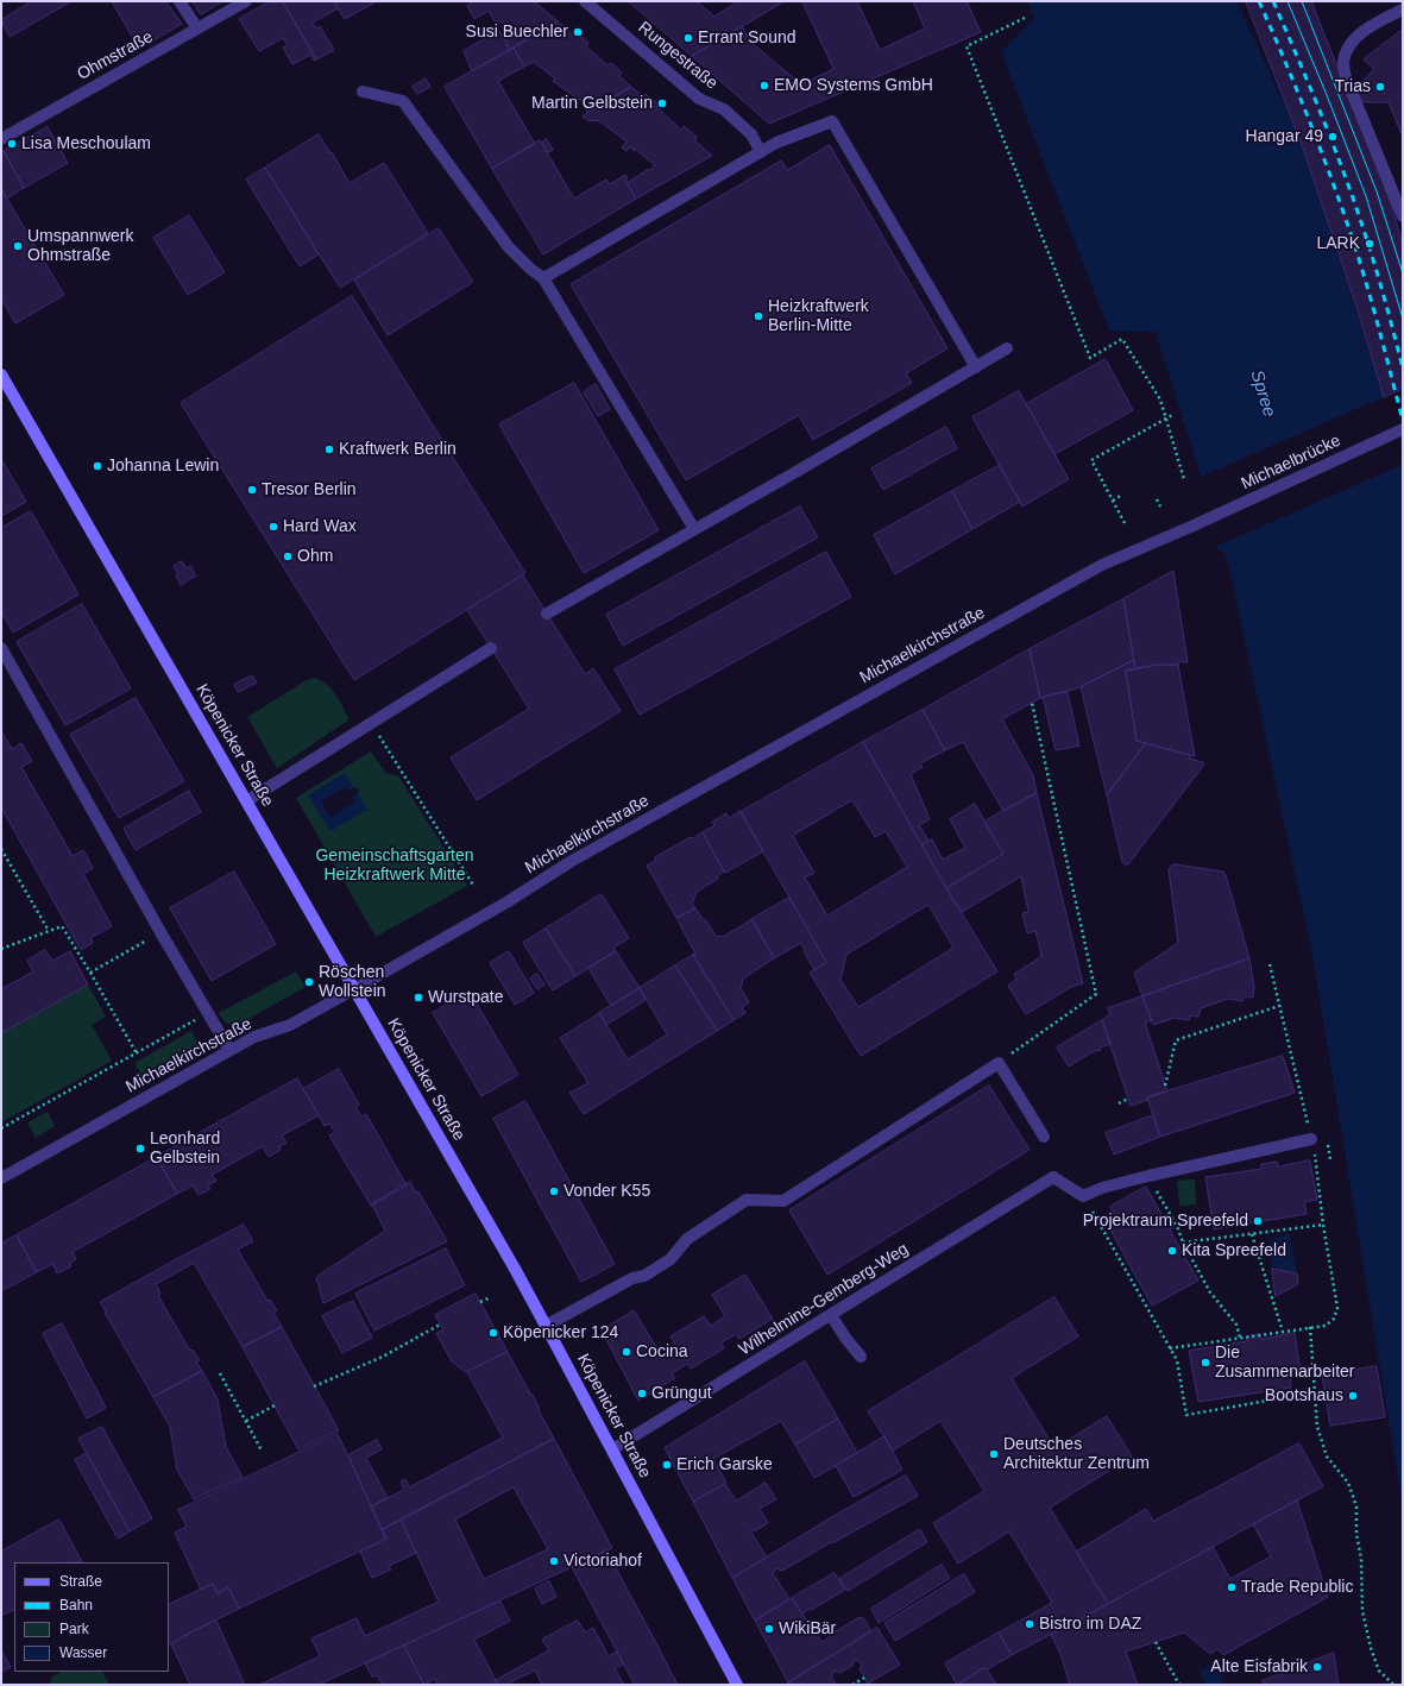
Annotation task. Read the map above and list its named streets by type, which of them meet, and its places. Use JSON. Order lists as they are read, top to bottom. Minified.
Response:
{"streets":{"main road":["Köpenicker Straße"],"street":["Ohmstraße","Rungestraße","Michaelbrücke","Michaelkirchstraße","Wilhelmine-Gemberg-Weg"]},"crossings":[["Michaelbrücke","Michaelkirchstraße"],["Michaelkirchstraße","Köpenicker Straße"],["Köpenicker Straße","Wilhelmine-Gemberg-Weg"]],"water":["Spree"],"parks":["Gemeinschaftsgarten Heizkraftwerk Mitte"],"places":["Susi Buechler","Errant Sound","EMO Systems GmbH","Trias","Martin Gelbstein","Hangar 49","Lisa Meschoulam","LARK","Umspannwerk Ohmstraße","Heizkraftwerk Berlin-Mitte","Kraftwerk Berlin","Johanna Lewin","Tresor Berlin","Hard Wax","Ohm","Röschen Wollstein","Wurstpate","Leonhard Gelbstein","Vonder K55","Projektraum Spreefeld","Kita Spreefeld","Köpenicker 124","Cocina","Die Zusammenarbeiter","Grüngut","Bootshaus","Deutsches Architektur Zentrum","Erich Garske","Victoriahof","Trade Republic","Bistro im DAZ","WikiBär","Alte Eisfabrik"],"legend":["Straße","Bahn","Park","Wasser"]}
